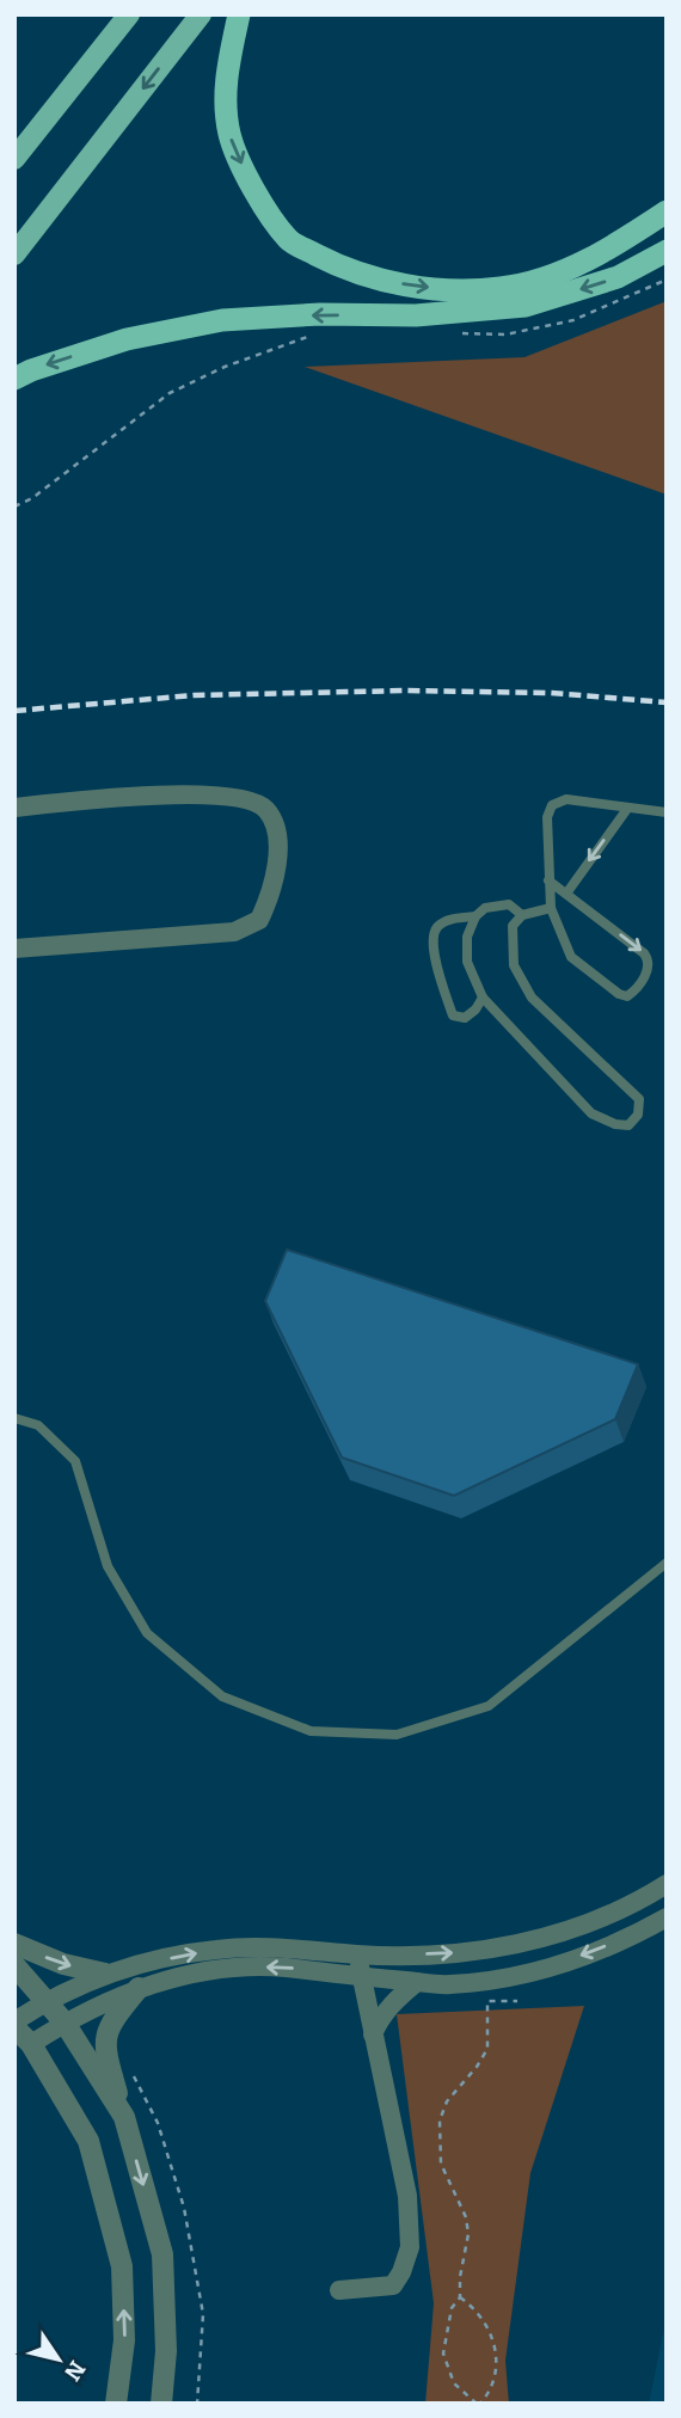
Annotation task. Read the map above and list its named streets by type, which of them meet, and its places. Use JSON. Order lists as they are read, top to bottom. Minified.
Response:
{"north":"bottom right"}
